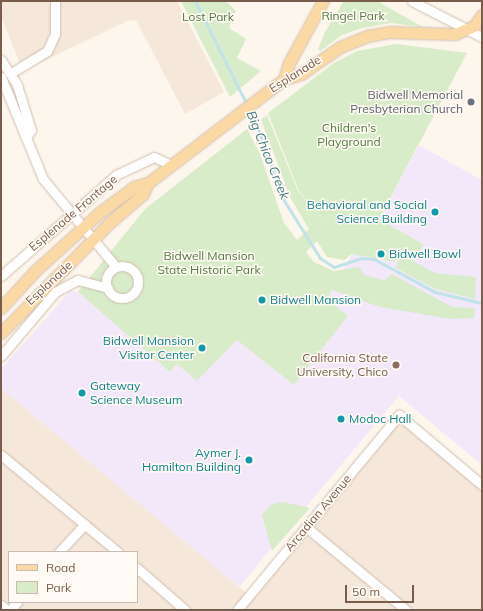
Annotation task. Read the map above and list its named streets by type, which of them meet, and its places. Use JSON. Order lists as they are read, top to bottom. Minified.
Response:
{"streets":{"main road":["Esplanade"],"street":["Esplenade Frontage","Arcadian Avenue"]},"crossings":[["Esplanade","Esplenade Frontage"]],"water":["Big Chico Creek"],"parks":["Ringel Park","Lost Park","Children's Playground","Bidwell Mansion State Historic Park"],"places":["Bidwell Memorial Presbyterian Church","Behavioral and Social Science Building","Bidwell Bowl","Bidwell Mansion","Bidwell Mansion Visitor Center","California State University, Chico","Gateway Science Museum","Modoc Hall","Aymer J. Hamilton Building"],"legend":["Road","Park"],"scale_bar":"50 m"}
